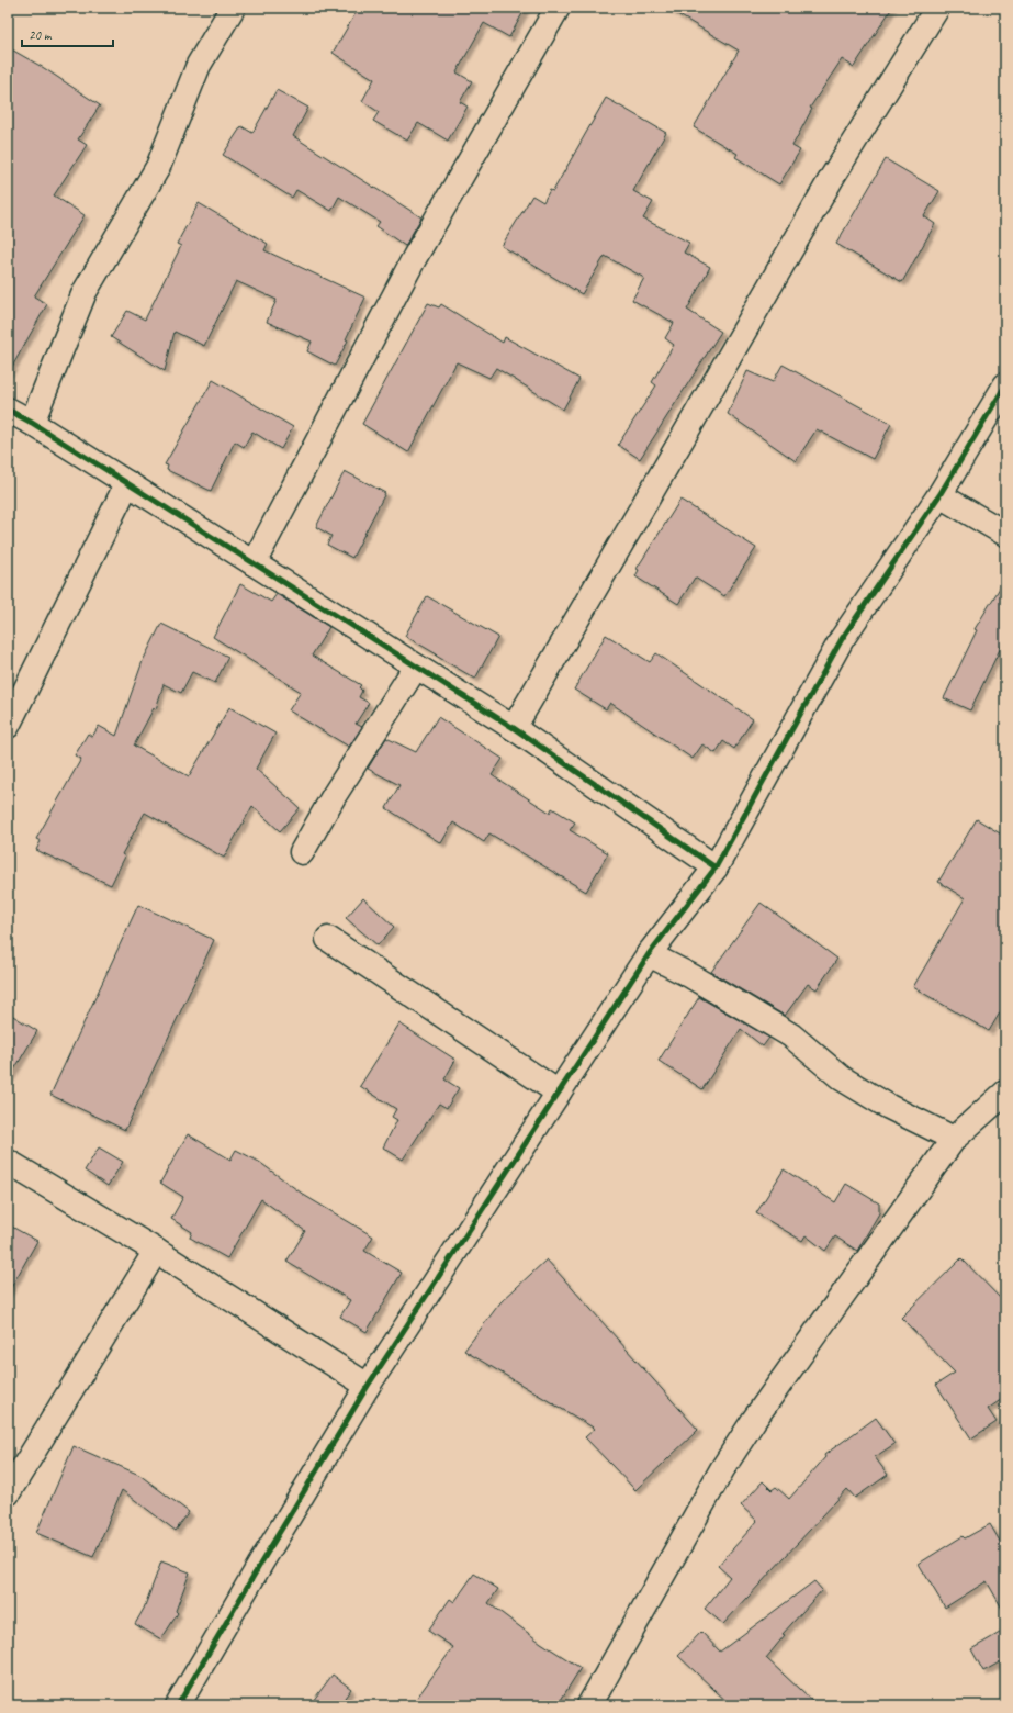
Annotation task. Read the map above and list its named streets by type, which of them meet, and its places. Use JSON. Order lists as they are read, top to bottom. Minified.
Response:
{"scale_bar":"20 m"}
